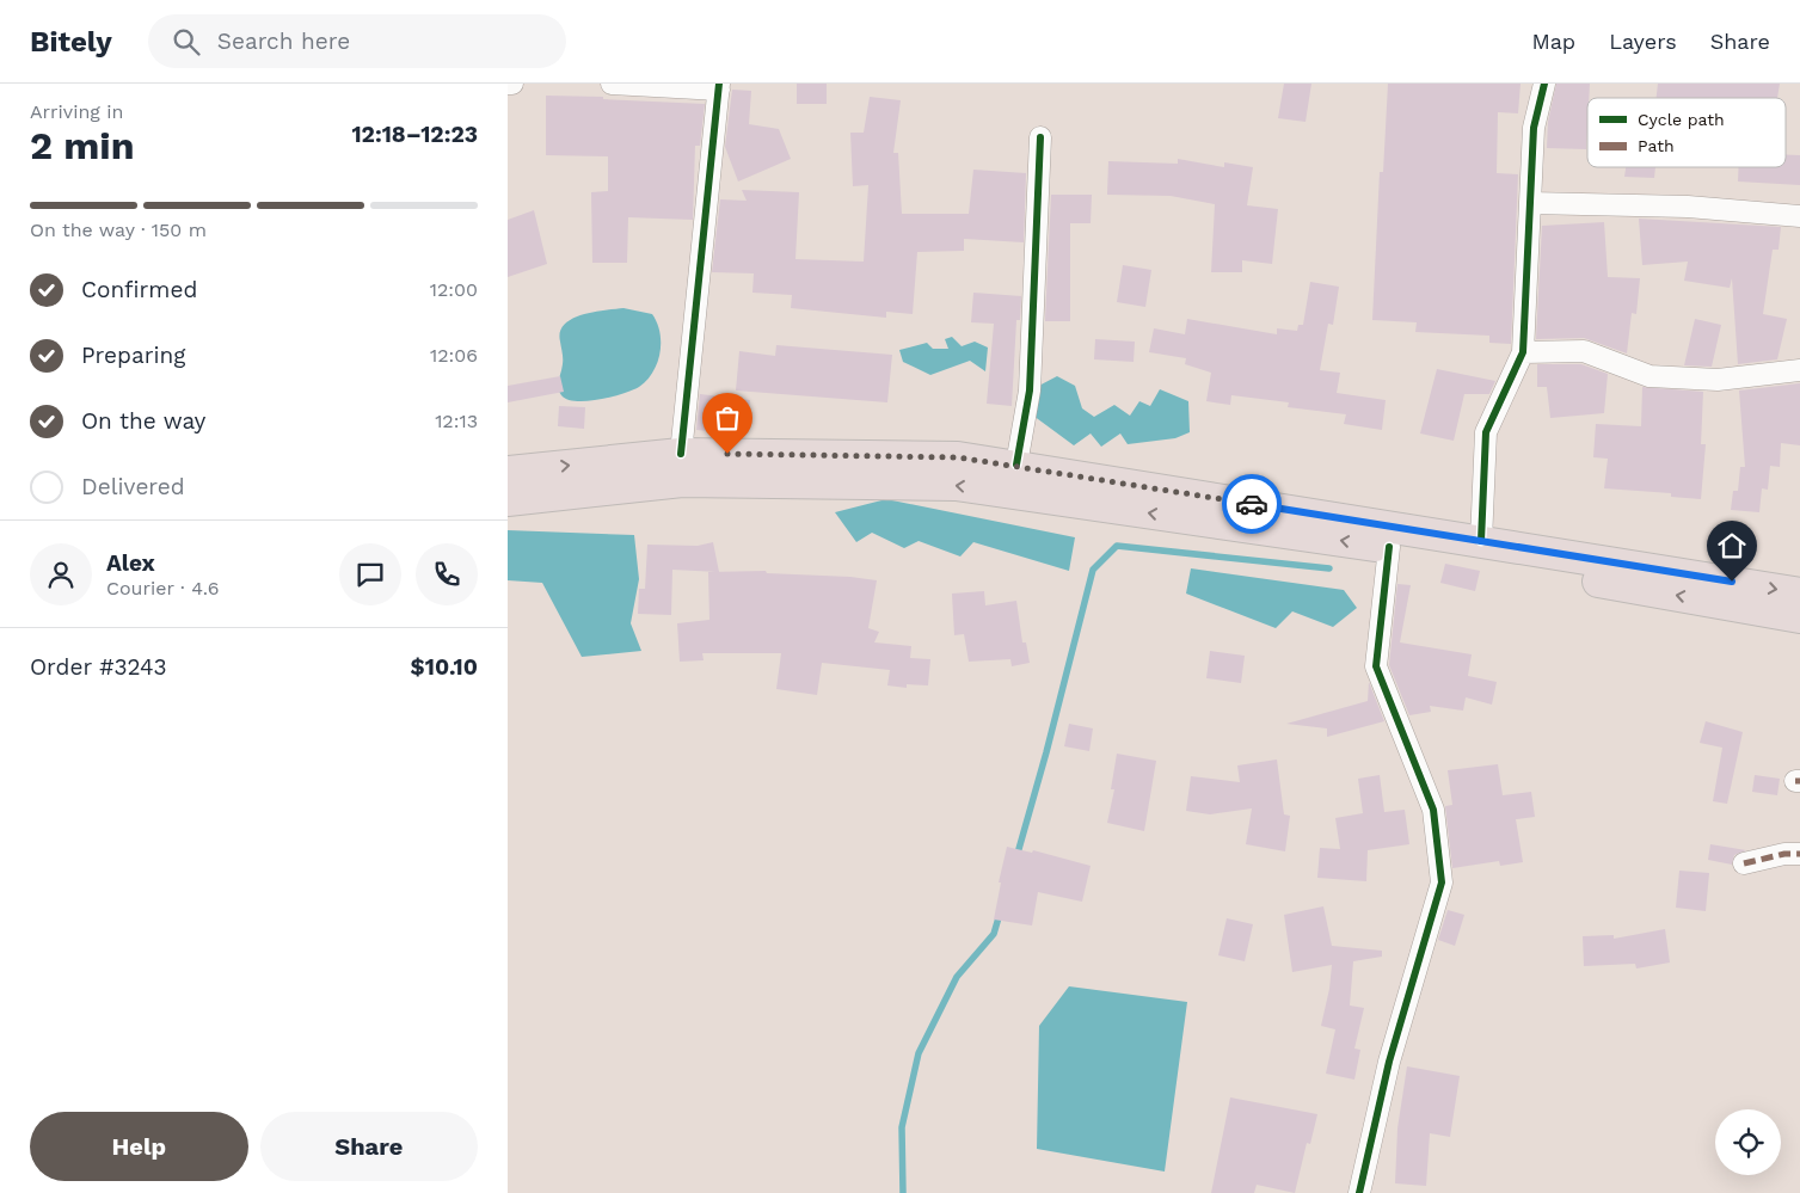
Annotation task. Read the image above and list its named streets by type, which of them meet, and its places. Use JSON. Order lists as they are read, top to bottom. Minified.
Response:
{"legend":["Cycle path","Path"],"page":{"header":"Bitely","search":"Search here","nav":["Map","Layers","Share"],"heading":["2 min","Arriving in","12:18–12:23"],"panel":["Alex","Courier · 4.6","Order #3243","$10.10"],"bar":"On the way · 150 m","list":[["Confirmed","12:00"],["Preparing","12:06"],["On the way","12:13"],"Delivered"],"buttons":["Help","Share"]}}
